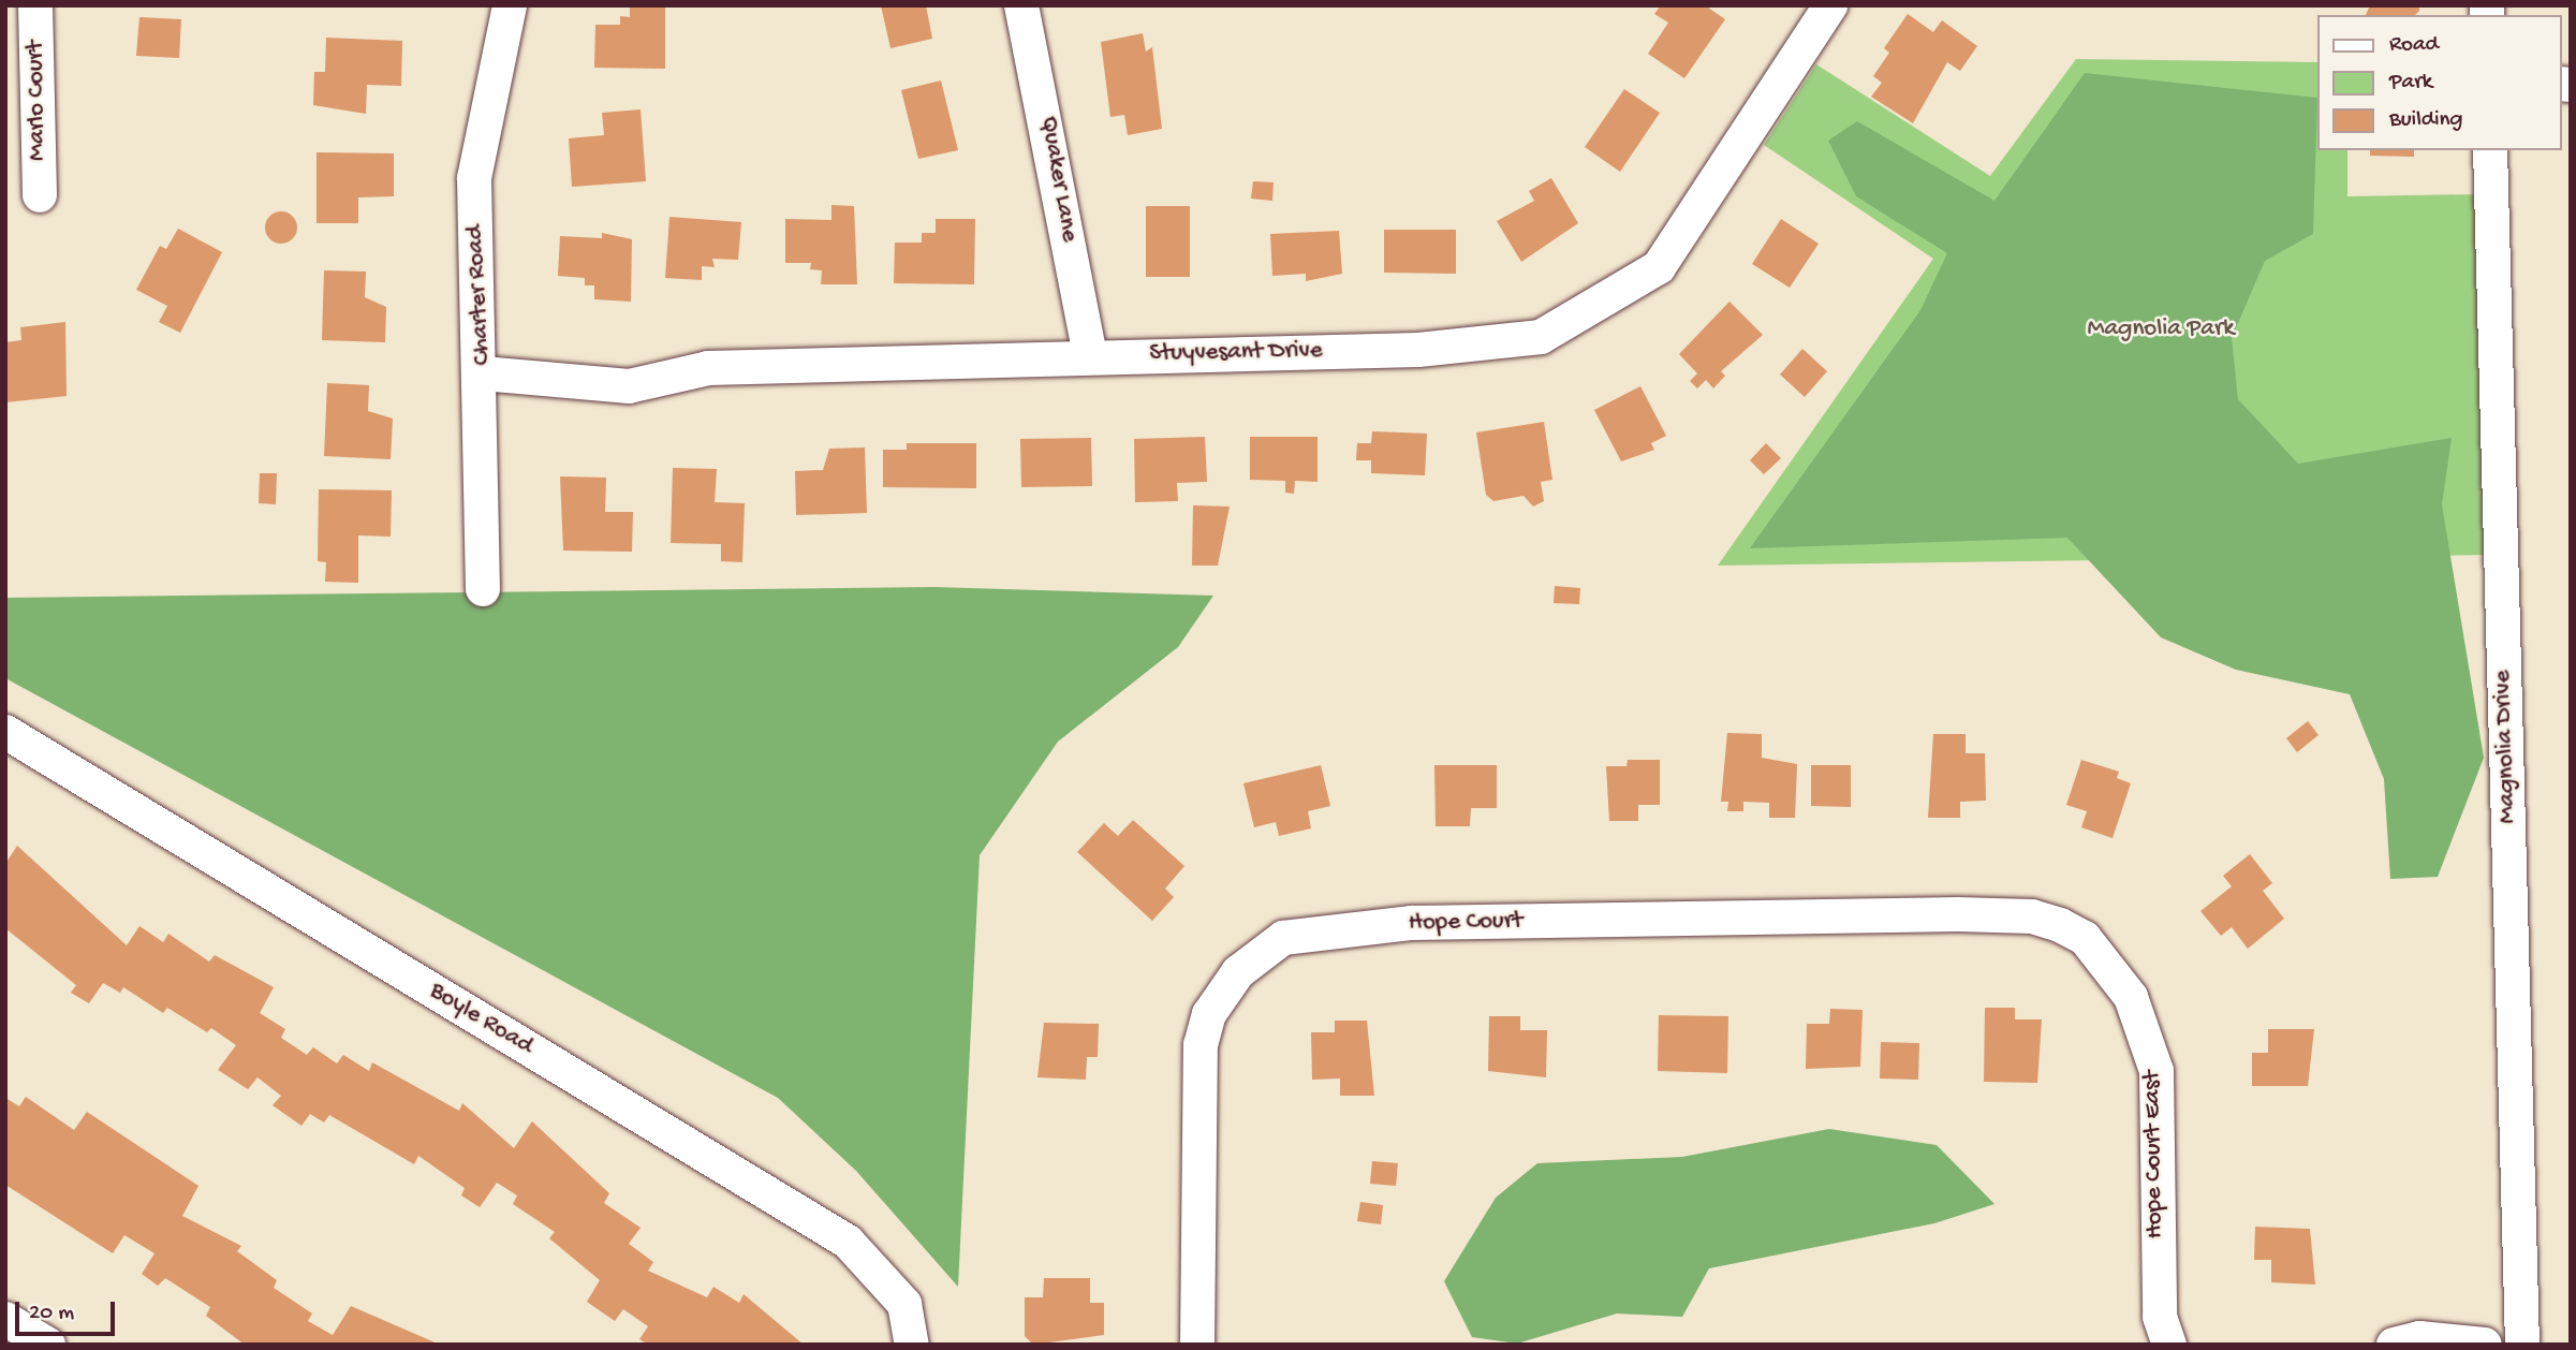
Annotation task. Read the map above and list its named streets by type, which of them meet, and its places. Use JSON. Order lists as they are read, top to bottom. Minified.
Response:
{"streets":{"street":["Marlo Court","Quaker Lane","Charter Road","Stuyvesant Drive","Magnolia Drive","Hope Court","Boyle Road","Hope Court East"]},"crossings":[["Quaker Lane","Stuyvesant Drive"],["Charter Road","Stuyvesant Drive"],["Hope Court","Hope Court East"]],"parks":["Magnolia Park"],"legend":["Road","Park","Building"],"scale_bar":"20 m"}
